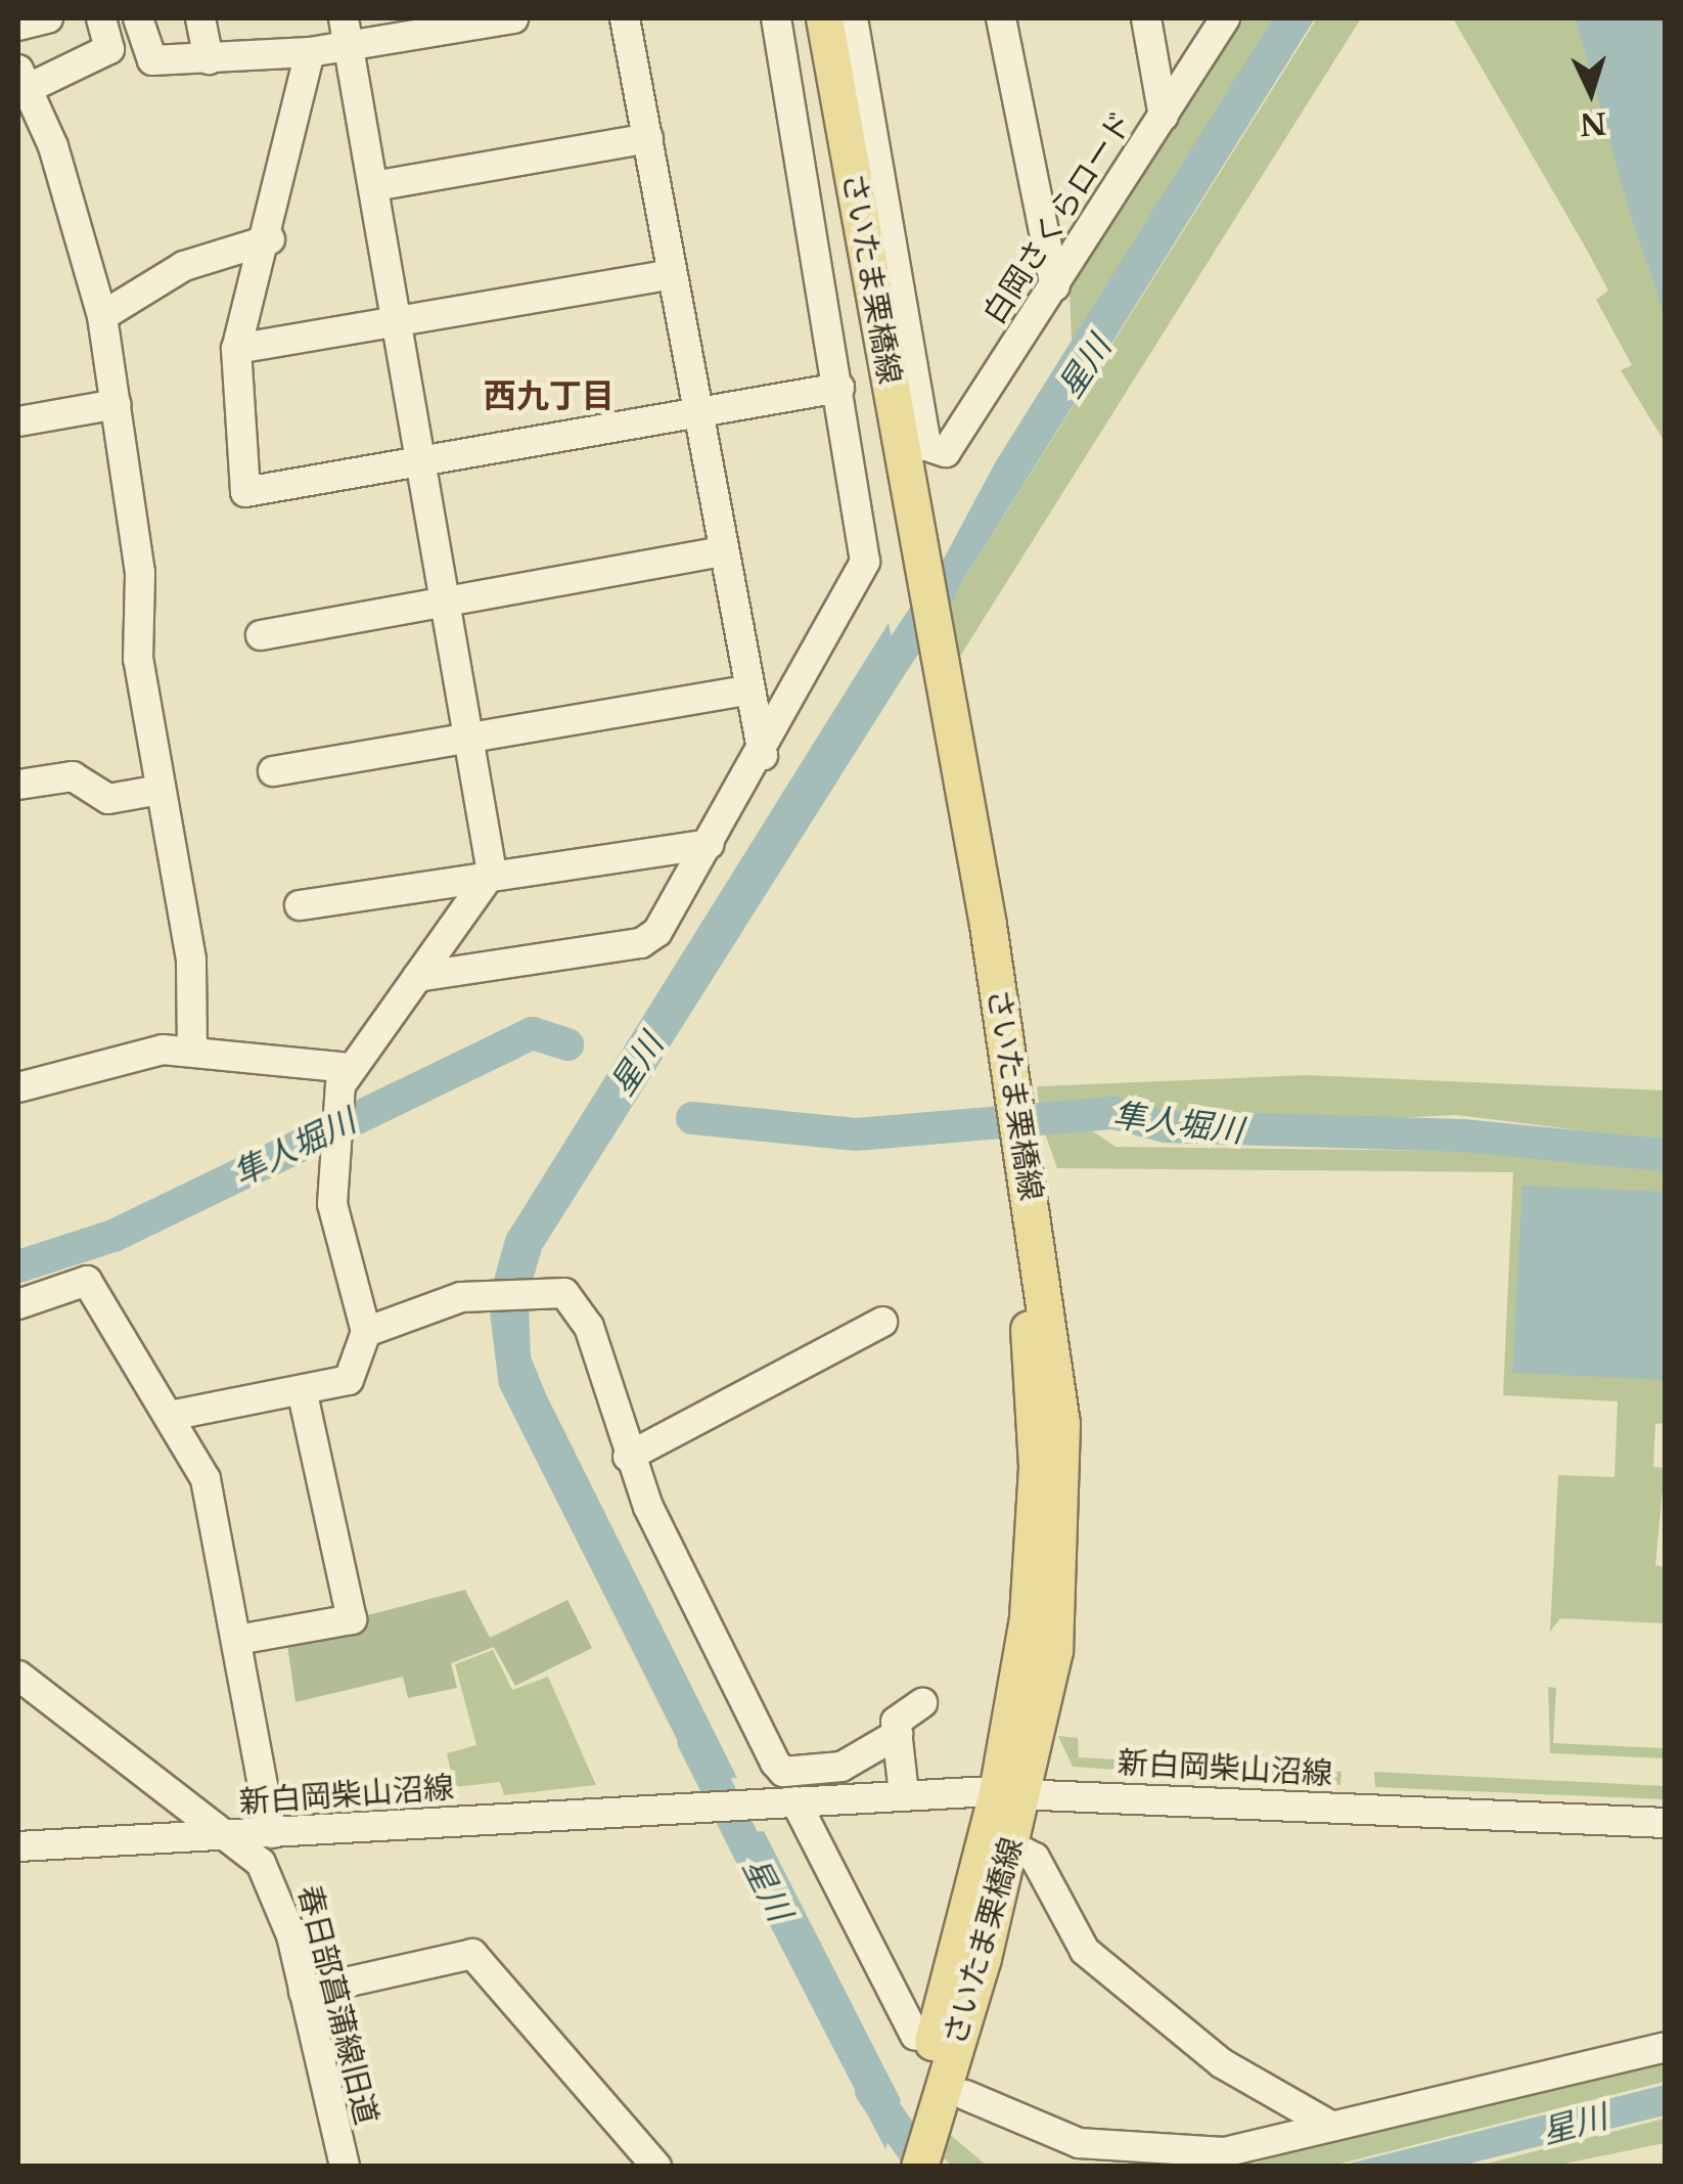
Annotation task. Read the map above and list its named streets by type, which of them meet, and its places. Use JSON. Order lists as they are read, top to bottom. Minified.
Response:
{"streets":{"main road":["さいたま栗橋線"],"street":["白岡さくらロード","新白岡柴山沼線","春日部菖蒲線旧道"]},"crossings":[["さいたま栗橋線","新白岡柴山沼線"],["新白岡柴山沼線","春日部菖蒲線旧道"]],"districts":["西九丁目"],"water":["星川","隼人堀川"],"north":"bottom"}
